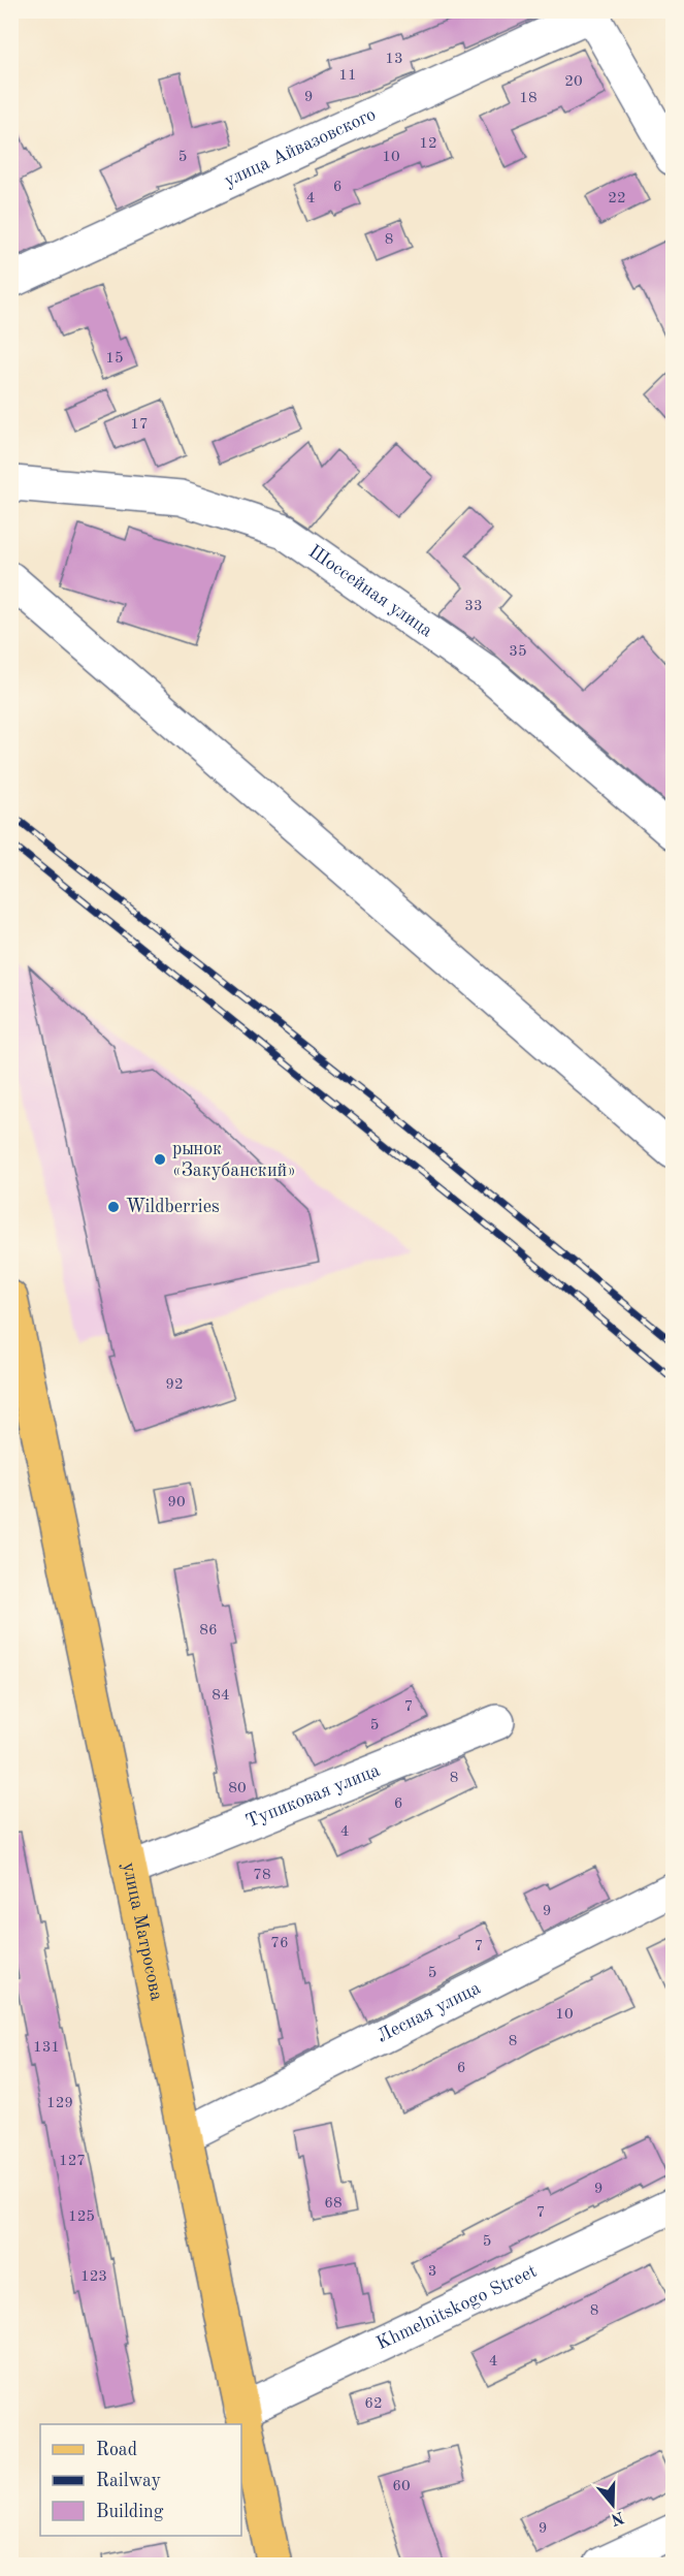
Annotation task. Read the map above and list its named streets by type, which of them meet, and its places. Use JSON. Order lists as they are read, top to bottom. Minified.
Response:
{"streets":{"main road":["улица Матросова"],"street":["улица Айвазовского","Шоссейная улица","Тупиковая улица","Лесная улица","Khmelnitskogo Street"]},"crossings":[["Тупиковая улица","улица Матросова"],["улица Матросова","Лесная улица"],["улица Матросова","Khmelnitskogo Street"]],"places":["рынок «Закубанский»","Wildberries"],"house_numbers":["13","11","20","9","18","12","5","10","6","4","22","8","15","17","33","35","92","90","86","84","7","5","8","80","6","4","78","9","76","7","5","10","8","131","6","129","127","9","68","7","125","5","3","123","8","4","62","60","9"],"legend":["Road","Railway","Building"],"north":"bottom"}
